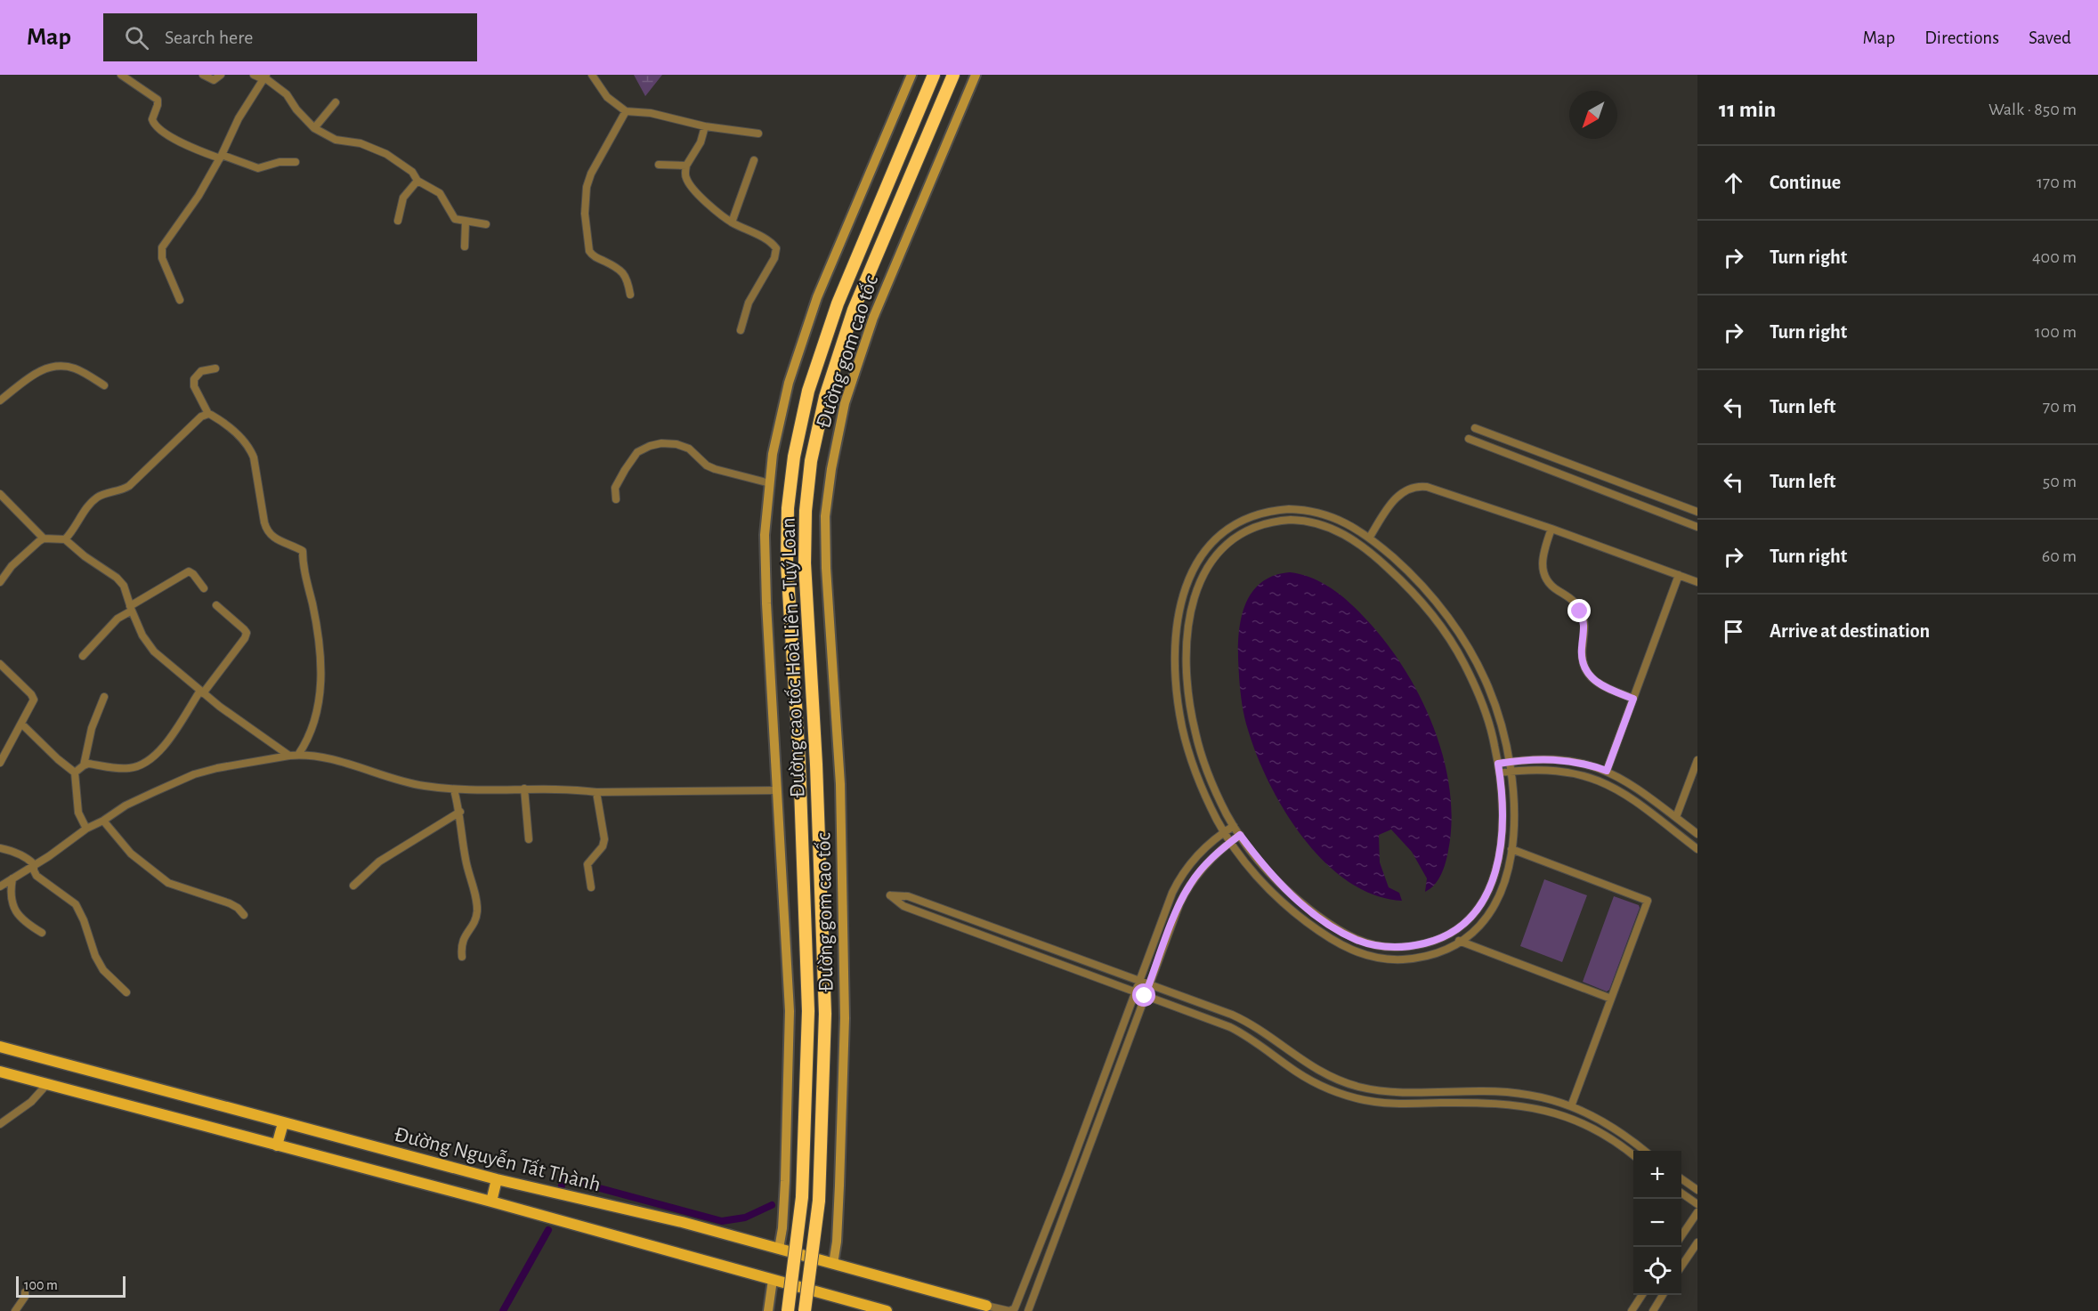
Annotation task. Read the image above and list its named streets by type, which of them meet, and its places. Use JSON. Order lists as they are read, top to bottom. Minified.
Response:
{"streets":{"highway":["Đường cao tốc Hoà Liên - Tuý Loan"],"main road":["Đường gom cao tốc","Đường Nguyễn Tất Thành"]},"crossings":[["Đường gom cao tốc","Đường Nguyễn Tất Thành"]],"scale_bar":"100 m","north":"bottom left","page":{"header":"Map","search":"Search here","nav":["Map","Directions","Saved"],"heading":["11 min","Walk · 850 m"],"list":[["Continue","170 m"],["Turn right","400 m"],["Turn right","100 m"],["Turn left","70 m"],["Turn left","50 m"],["Turn right","60 m"],"Arrive at destination"],"map_buttons":["+","−"],"scale":"100 m"}}
